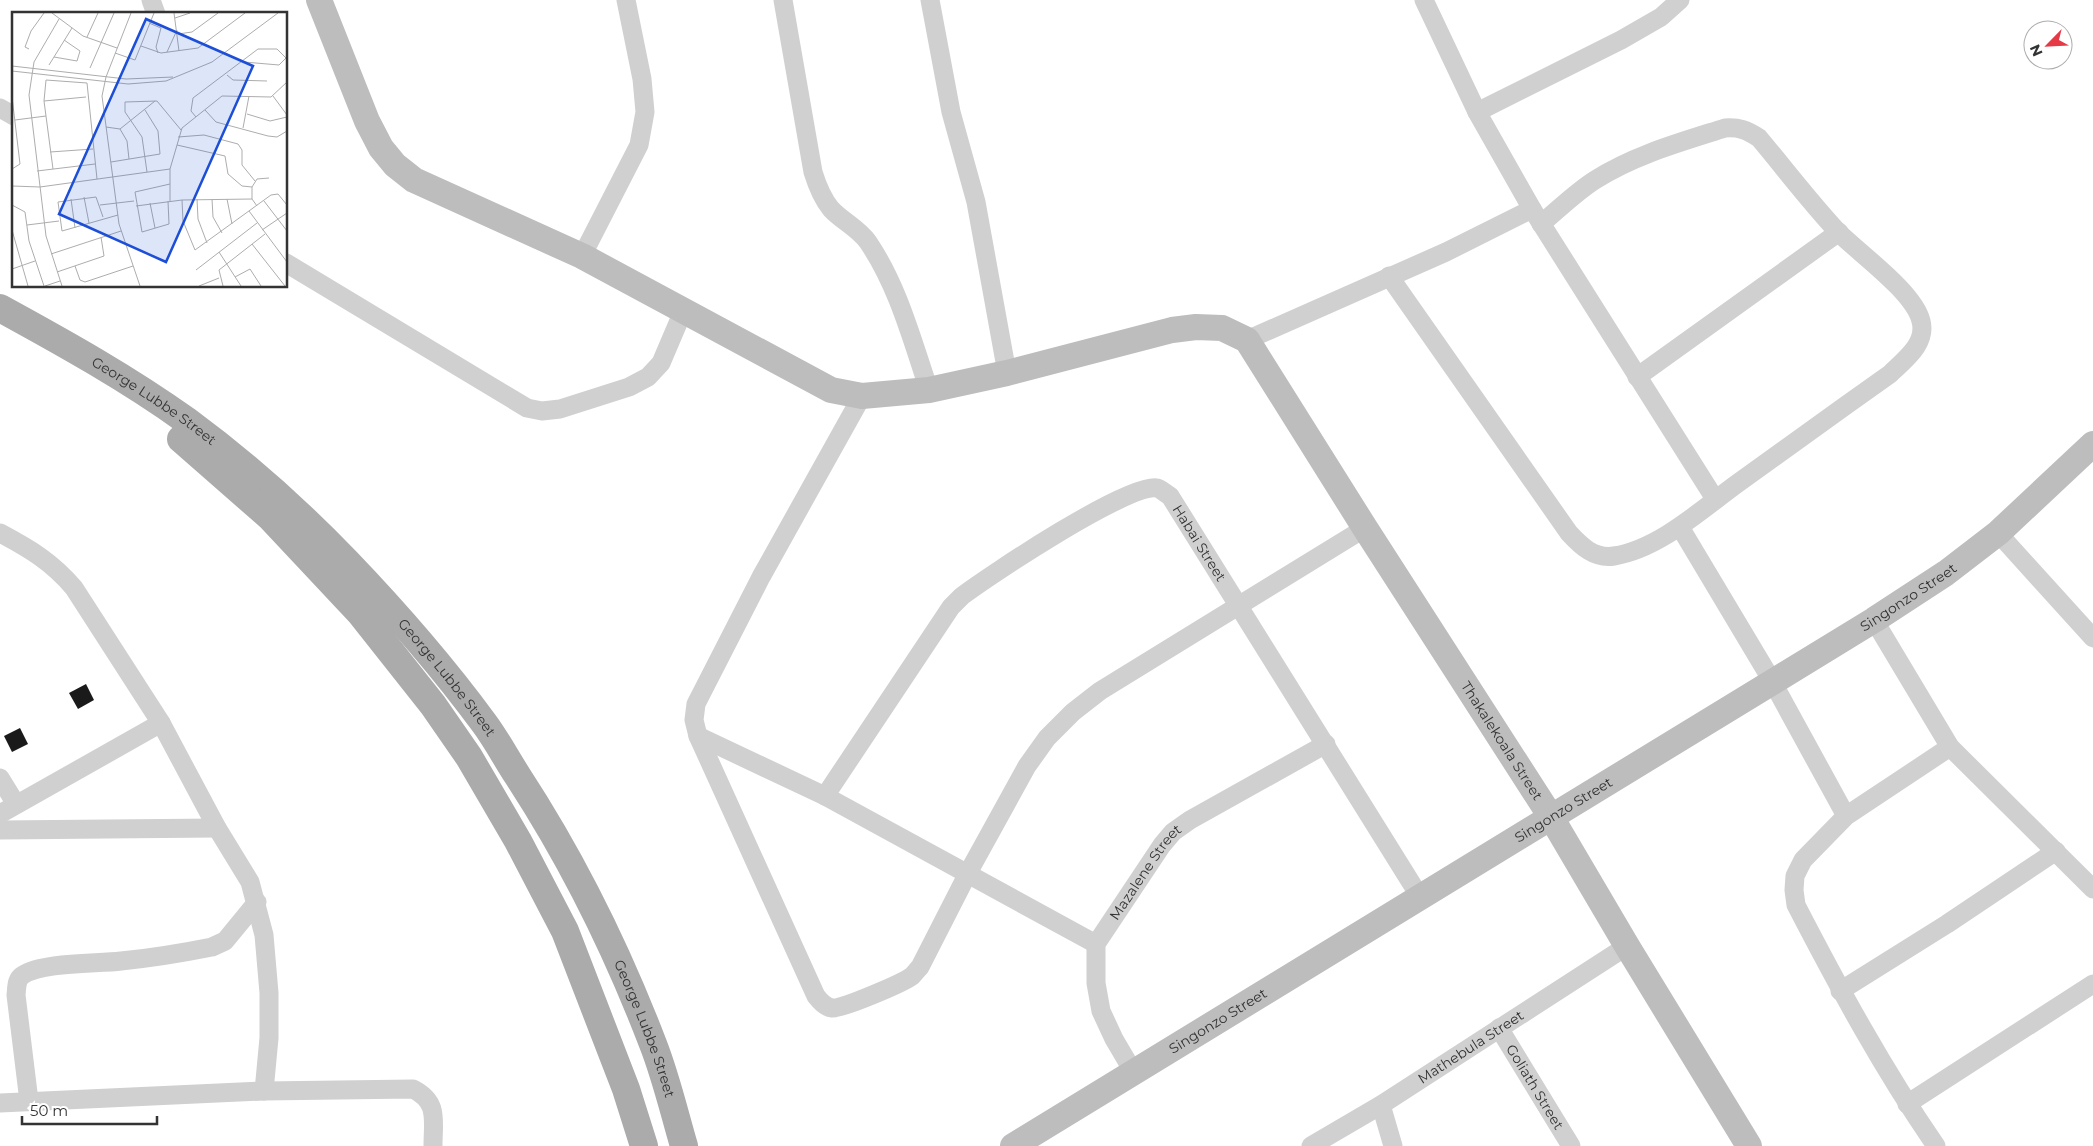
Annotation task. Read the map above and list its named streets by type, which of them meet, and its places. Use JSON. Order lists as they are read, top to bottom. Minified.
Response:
{"streets":{"main road":["George Lubbe Street"],"street":["Habai Street","Singonzo Street","Thakalekoala Street","Mazalene Street","Mathebula Street","Goliath Street"]},"crossings":[["Habai Street","Singonzo Street"],["Habai Street","Mazalene Street"],["Singonzo Street","Thakalekoala Street"],["Thakalekoala Street","Mathebula Street"],["Mathebula Street","Goliath Street"]],"scale_bar":"50 m","north":"bottom left"}
